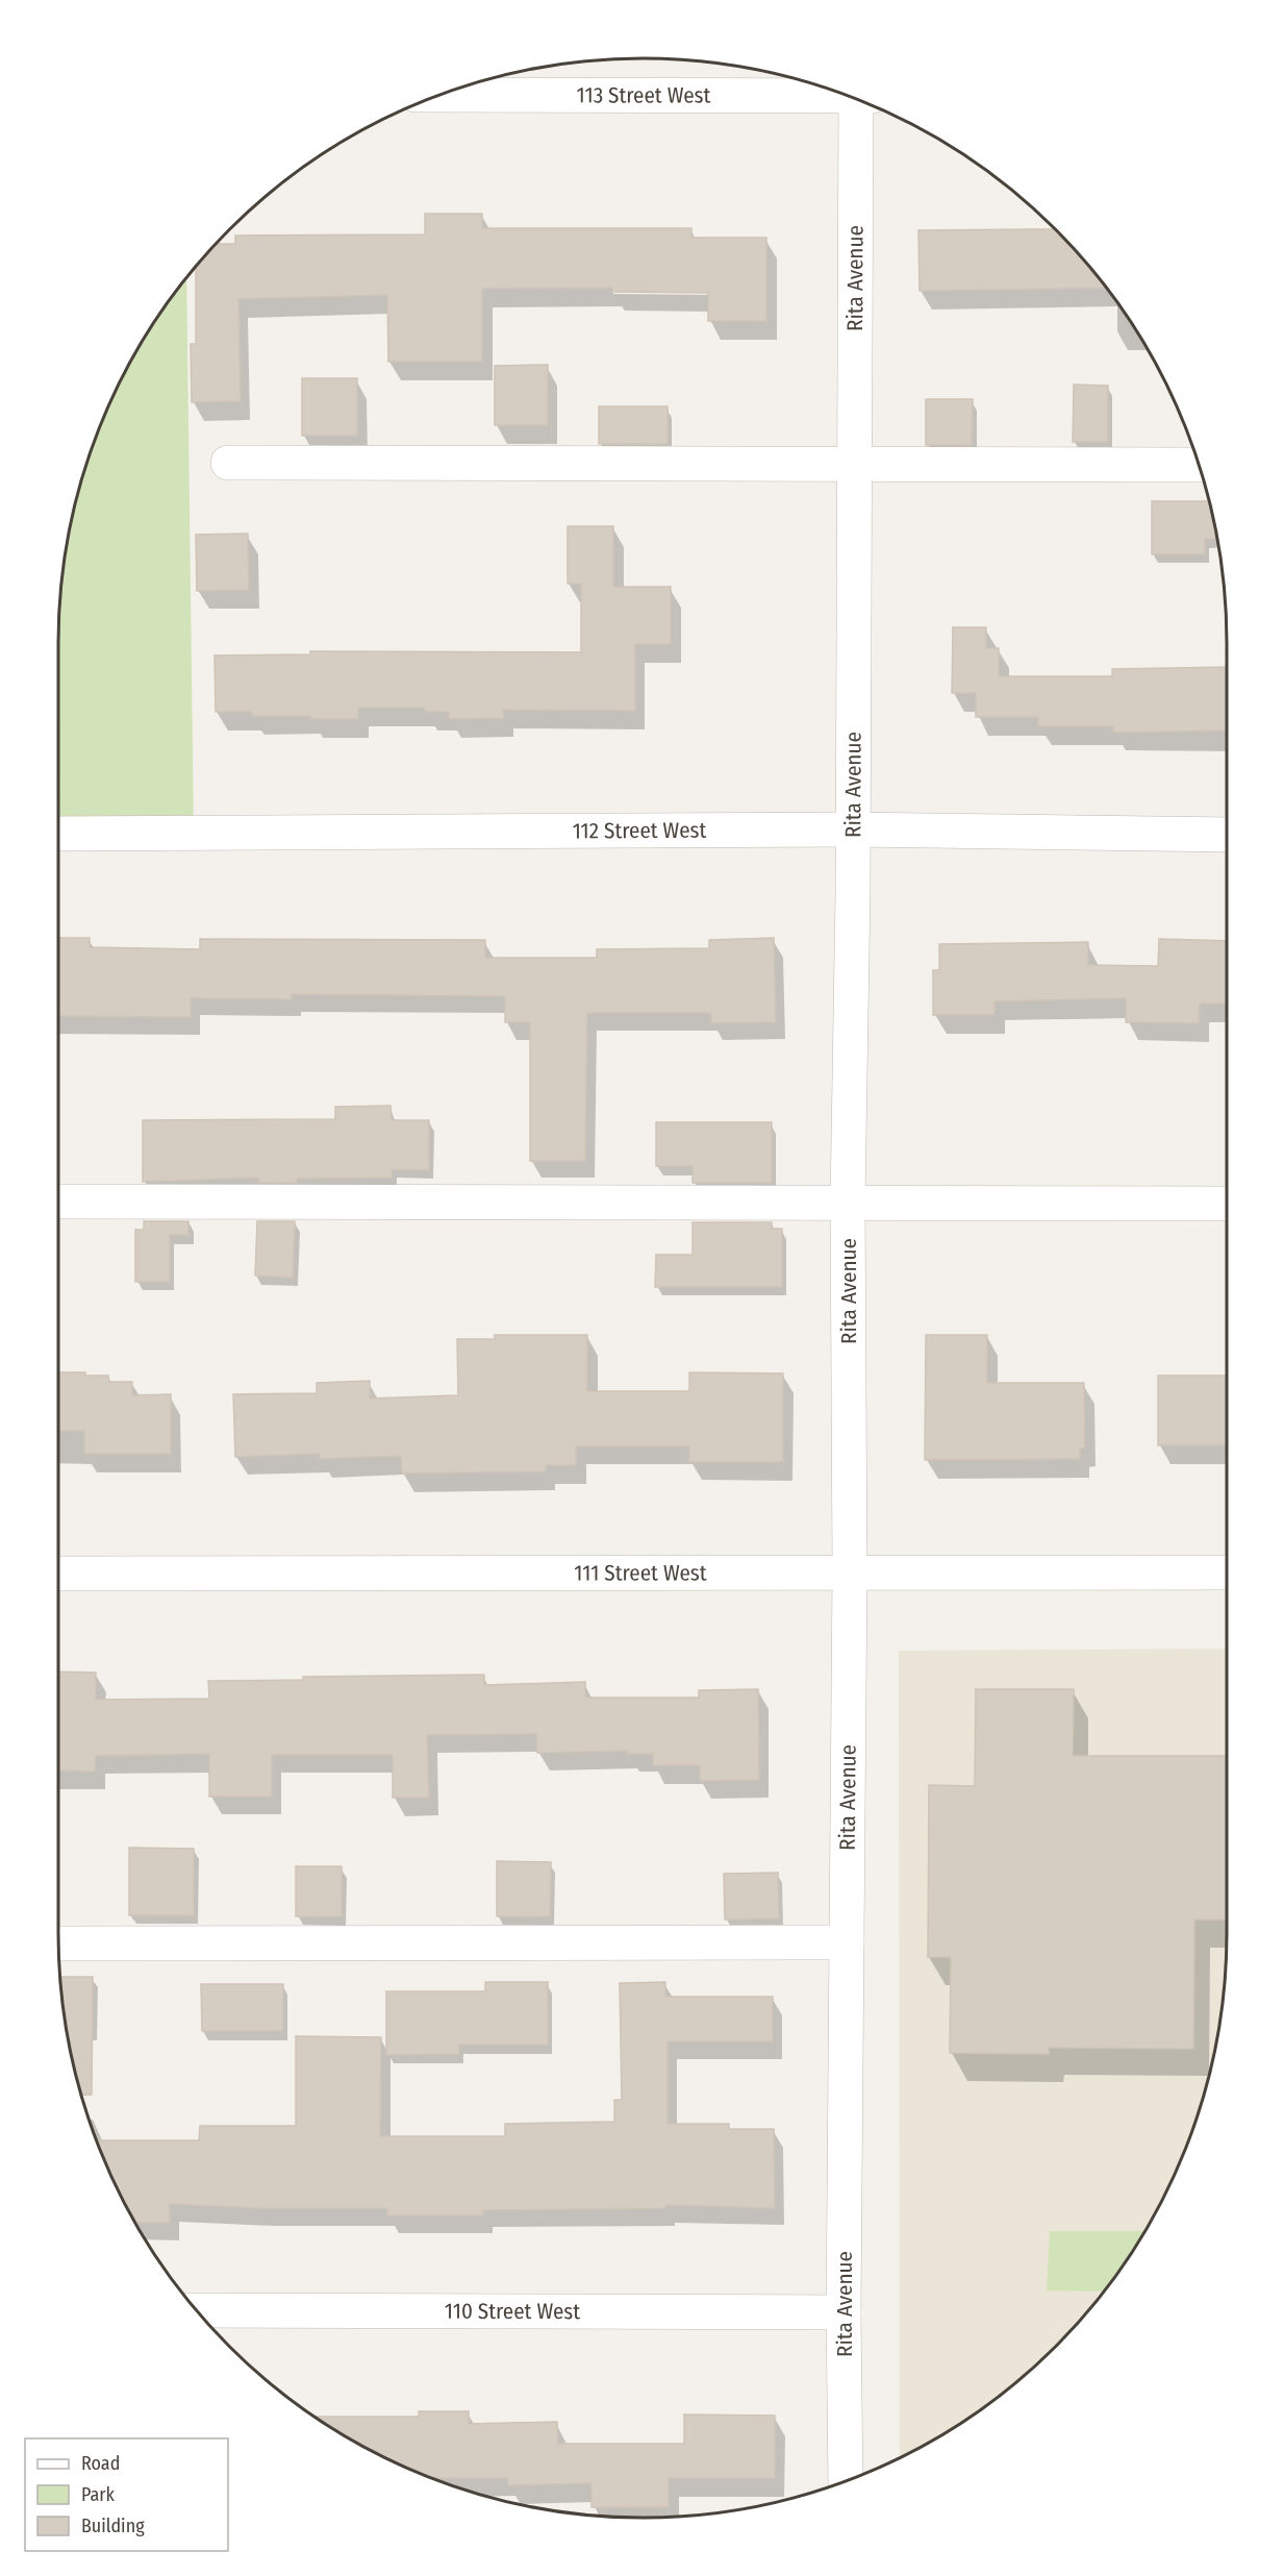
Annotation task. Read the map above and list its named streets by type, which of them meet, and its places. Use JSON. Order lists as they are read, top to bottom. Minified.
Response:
{"streets":{"street":["113 Street West","Rita Avenue","112 Street West","111 Street West","110 Street West"]},"crossings":[["Rita Avenue","112 Street West"],["Rita Avenue","111 Street West"],["Rita Avenue","110 Street West"]],"legend":["Road","Park","Building"]}
